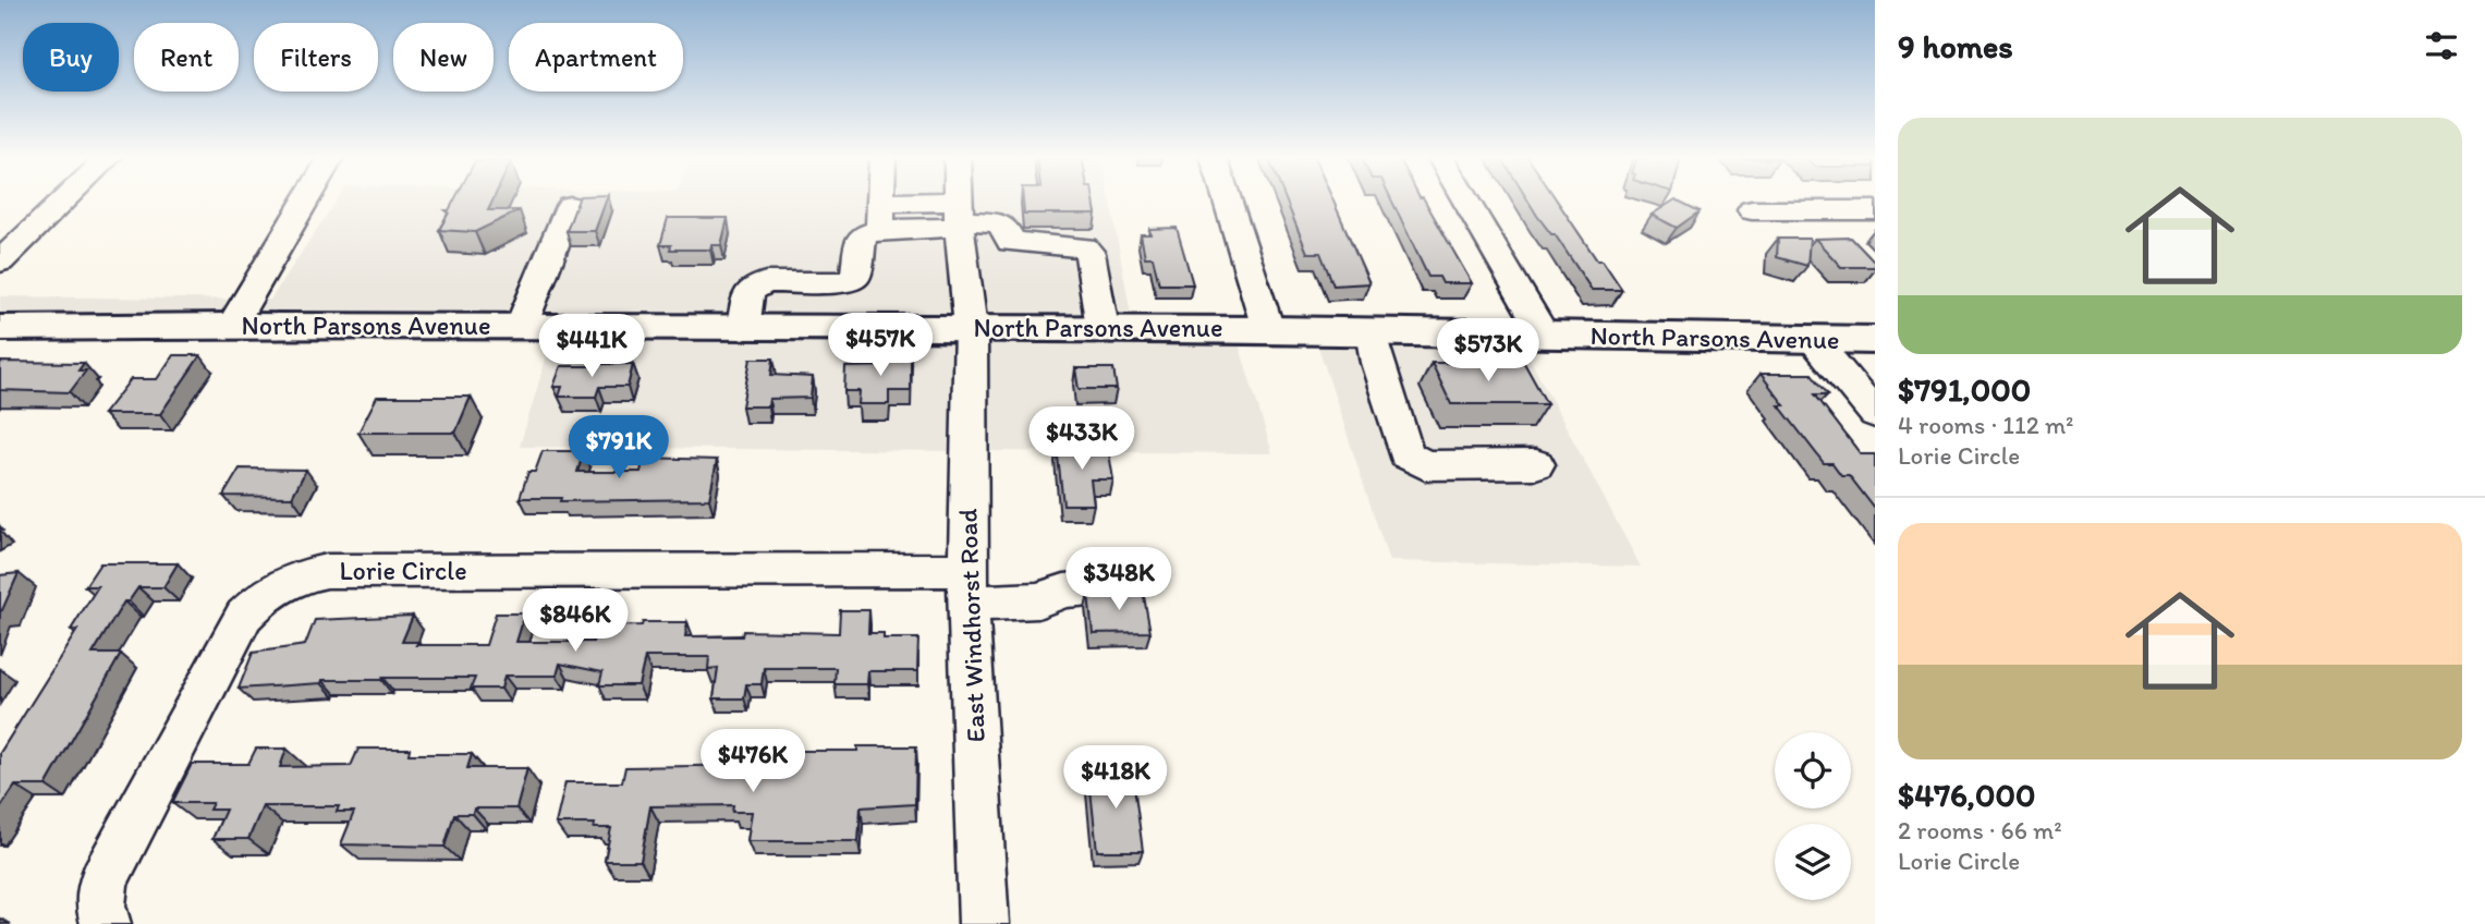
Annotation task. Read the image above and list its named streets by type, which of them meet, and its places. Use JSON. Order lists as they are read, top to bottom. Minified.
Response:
{"streets":{"main road":["North Parsons Avenue"],"street":["Lorie Circle","East Windhorst Road"]},"crossings":[["North Parsons Avenue","East Windhorst Road"],["Lorie Circle","East Windhorst Road"]],"page":{"heading":"9 homes","chip":["Buy","Rent","Filters","New","Apartment"],"list":[{"name":"$791,000","note":"4 rooms · 112 m² · Lorie Circle"},{"name":"$476,000","note":"2 rooms · 66 m² · Lorie Circle"}],"price":["$457K","$441K","$573K","$433K","$791K","$348K","$846K","$476K","$418K"]}}
